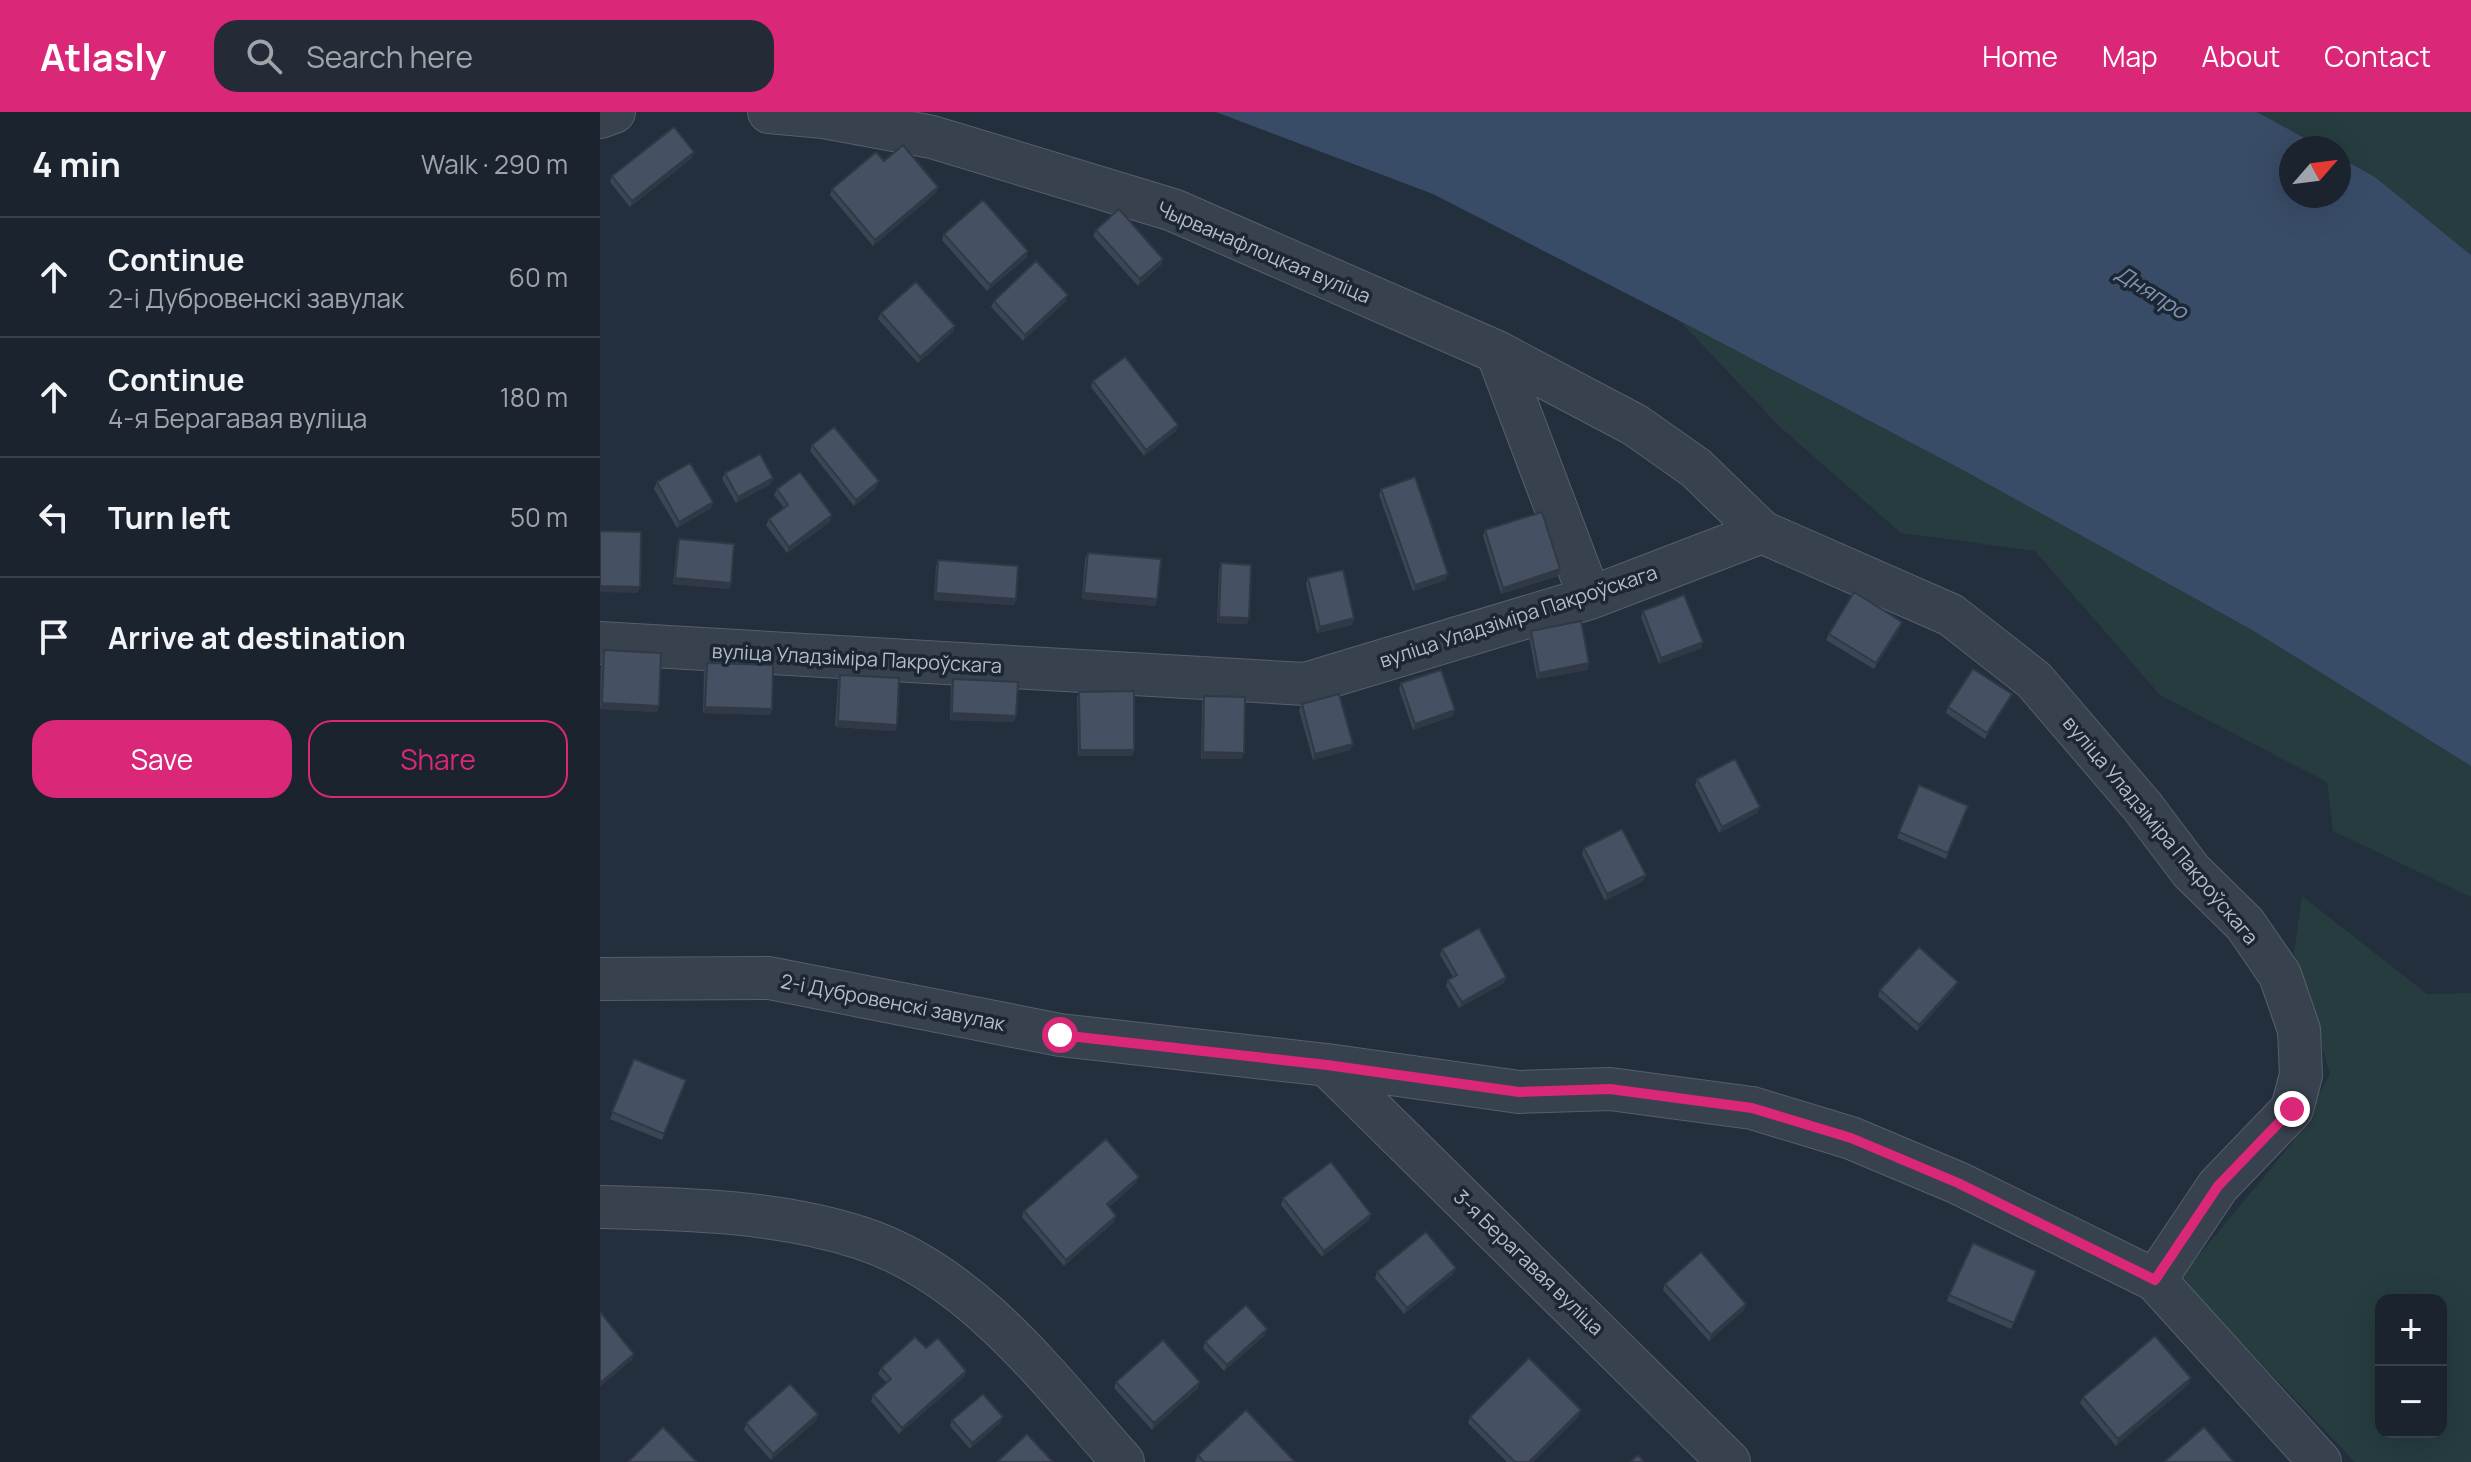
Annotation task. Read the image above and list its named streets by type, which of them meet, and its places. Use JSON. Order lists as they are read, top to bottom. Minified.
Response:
{"streets":{"street":["Чырванафлоцкая вуліца","вуліца Уладзіміра Пакроўскага","2-і Дубровенскі завулак","3-я Берагавая вуліца"]},"crossings":[["Чырванафлоцкая вуліца","вуліца Уладзіміра Пакроўскага"],["вуліца Уладзіміра Пакроўскага","2-і Дубровенскі завулак"],["2-і Дубровенскі завулак","3-я Берагавая вуліца"]],"water":["Дняпро"],"north":"top right","page":{"header":"Atlasly","search":"Search here","nav":["Home","Map","About","Contact"],"heading":["4 min","Walk · 290 m"],"list":[["Continue","2-і Дубровенскі завулак","60 m"],["Continue","4-я Берагавая вуліца","180 m"],["Turn left","50 m"],"Arrive at destination"],"buttons":["Save","Share"],"map_buttons":["+","−"]}}
